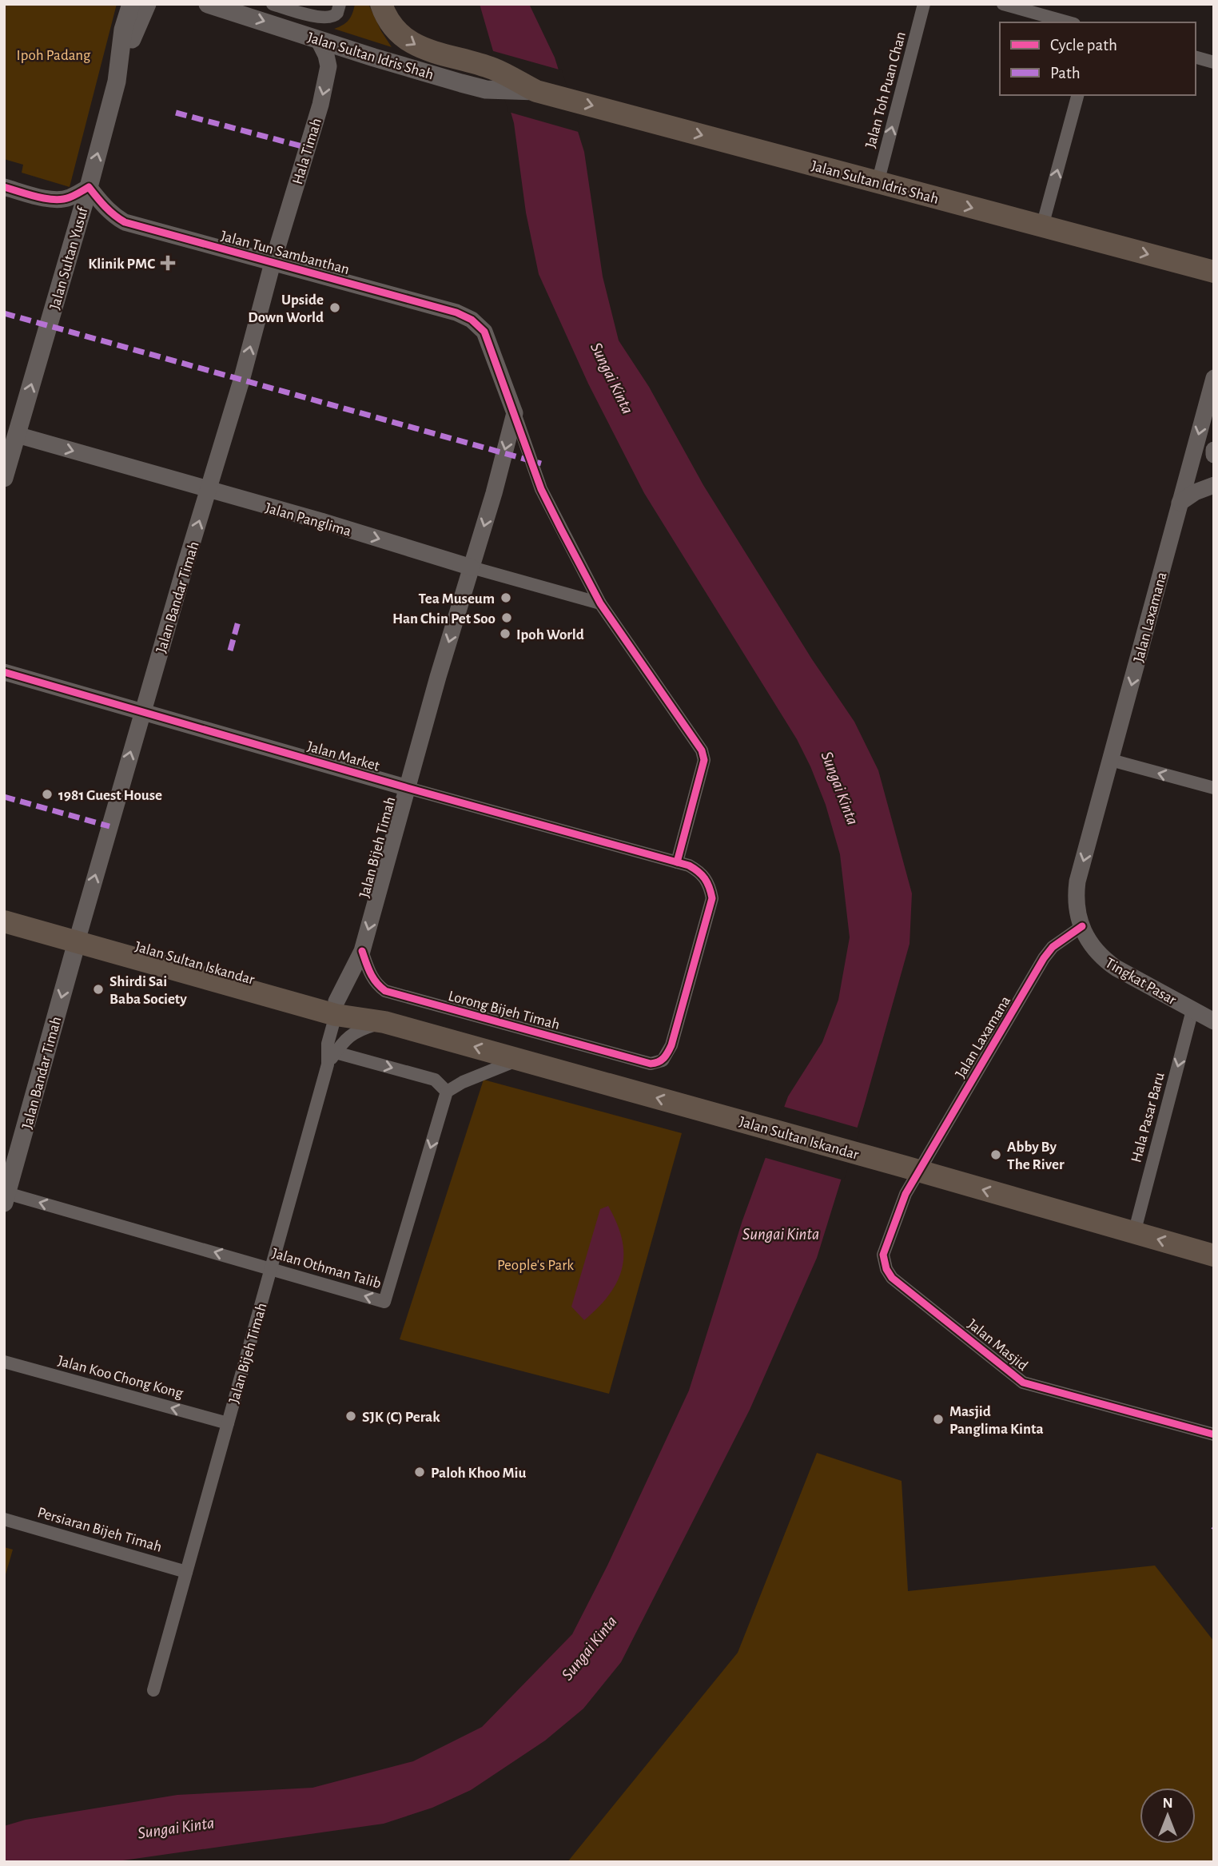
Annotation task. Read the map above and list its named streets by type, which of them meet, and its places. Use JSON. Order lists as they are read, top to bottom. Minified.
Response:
{"streets":{"highway":["Jalan Sultan Idris Shah","Jalan Sultan Iskandar"],"main road":["Jalan Sultan Yusuf","Jalan Bandar Timah"],"street":["Jalan Toh Puan Chan","Hala Timah","Jalan Tun Sambanthan","Jalan Panglima","Jalan Laxamana","Jalan Market","Jalan Bijeh Timah","Tingkat Pasar","Lorong Bijeh Timah","Hala Pasar Baru","Jalan Othman Talib","Jalan Masjid","Jalan Koo Chong Kong","Persiaran Bijeh Timah"]},"crossings":[["Jalan Sultan Idris Shah","Jalan Toh Puan Chan"],["Jalan Sultan Idris Shah","Hala Timah"],["Hala Timah","Jalan Tun Sambanthan"],["Hala Timah","Jalan Bandar Timah"],["Jalan Tun Sambanthan","Jalan Sultan Yusuf"],["Jalan Tun Sambanthan","Jalan Bandar Timah"],["Jalan Tun Sambanthan","Jalan Bijeh Timah"],["Jalan Sultan Yusuf","Jalan Panglima"],["Jalan Panglima","Jalan Bandar Timah"],["Jalan Panglima","Jalan Bijeh Timah"],["Jalan Bandar Timah","Jalan Market"],["Jalan Bandar Timah","Jalan Sultan Iskandar"],["Jalan Bandar Timah","Jalan Othman Talib"],["Jalan Laxamana","Jalan Sultan Iskandar"],["Jalan Laxamana","Tingkat Pasar"],["Jalan Laxamana","Jalan Masjid"],["Jalan Market","Jalan Bijeh Timah"],["Jalan Market","Lorong Bijeh Timah"],["Jalan Bijeh Timah","Jalan Sultan Iskandar"],["Jalan Bijeh Timah","Lorong Bijeh Timah"],["Jalan Bijeh Timah","Jalan Othman Talib"],["Jalan Bijeh Timah","Jalan Koo Chong Kong"],["Jalan Bijeh Timah","Persiaran Bijeh Timah"],["Jalan Sultan Iskandar","Hala Pasar Baru"],["Jalan Sultan Iskandar","Jalan Masjid"],["Tingkat Pasar","Hala Pasar Baru"]],"one_way":["Jalan Sultan Idris Shah","Jalan Toh Puan Chan","Hala Timah","Jalan Sultan Yusuf","Jalan Panglima","Jalan Laxamana","Jalan Bijeh Timah","Jalan Sultan Iskandar","Hala Pasar Baru","Jalan Koo Chong Kong"],"water":["Sungai Kinta"],"parks":["Ipoh Padang","People's Park"],"places":{"health":["Klinik PMC"],"other":["Upside Down World","Tea Museum","Han Chin Pet Soo","Ipoh World","1981 Guest House","Shirdi Sai Baba Society","Abby By The River","SJK (C) Perak","Masjid Panglima Kinta","Paloh Khoo Miu"]},"legend":["Cycle path","Path"],"north":"top"}
